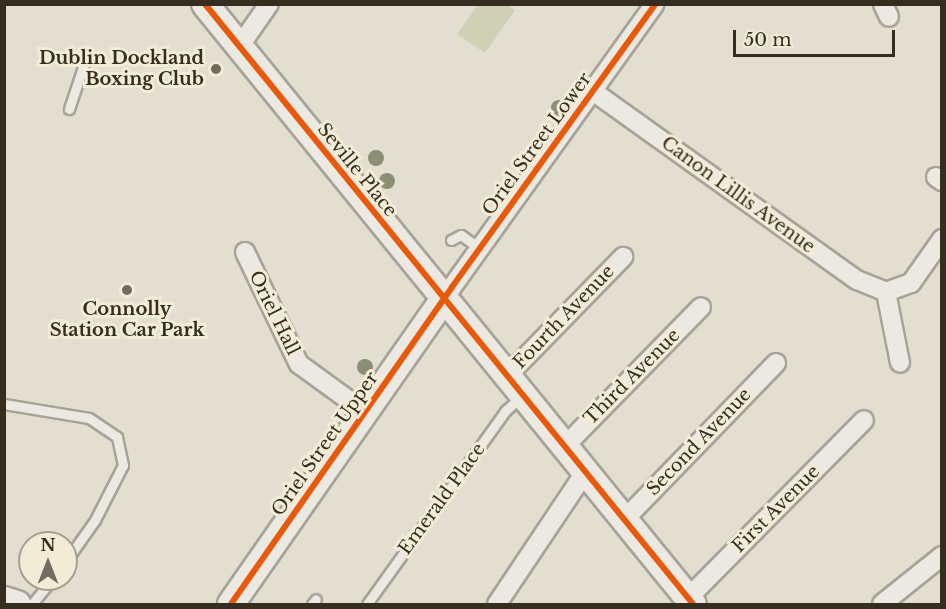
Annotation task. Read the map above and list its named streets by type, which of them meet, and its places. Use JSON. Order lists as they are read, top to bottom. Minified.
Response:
{"streets":{"main road":["Seville Place","Oriel Street Upper"],"street":["Oriel Street Lower","Canon Lillis Avenue","Oriel Hall","Fourth Avenue","Third Avenue","Second Avenue","First Avenue"],"lane":["Emerald Place"]},"crossings":[["Oriel Street Lower","Seville Place"],["Oriel Street Lower","Canon Lillis Avenue"],["Oriel Street Lower","Oriel Street Upper"],["Seville Place","Fourth Avenue"],["Seville Place","Third Avenue"],["Seville Place","Second Avenue"],["Seville Place","Oriel Street Upper"],["Seville Place","Emerald Place"],["Seville Place","First Avenue"],["Oriel Hall","Oriel Street Upper"],["Fourth Avenue","Emerald Place"]],"places":["Dublin Dockland Boxing Club","Connolly Station Car Park"],"scale_bar":"50 m","north":"top"}
